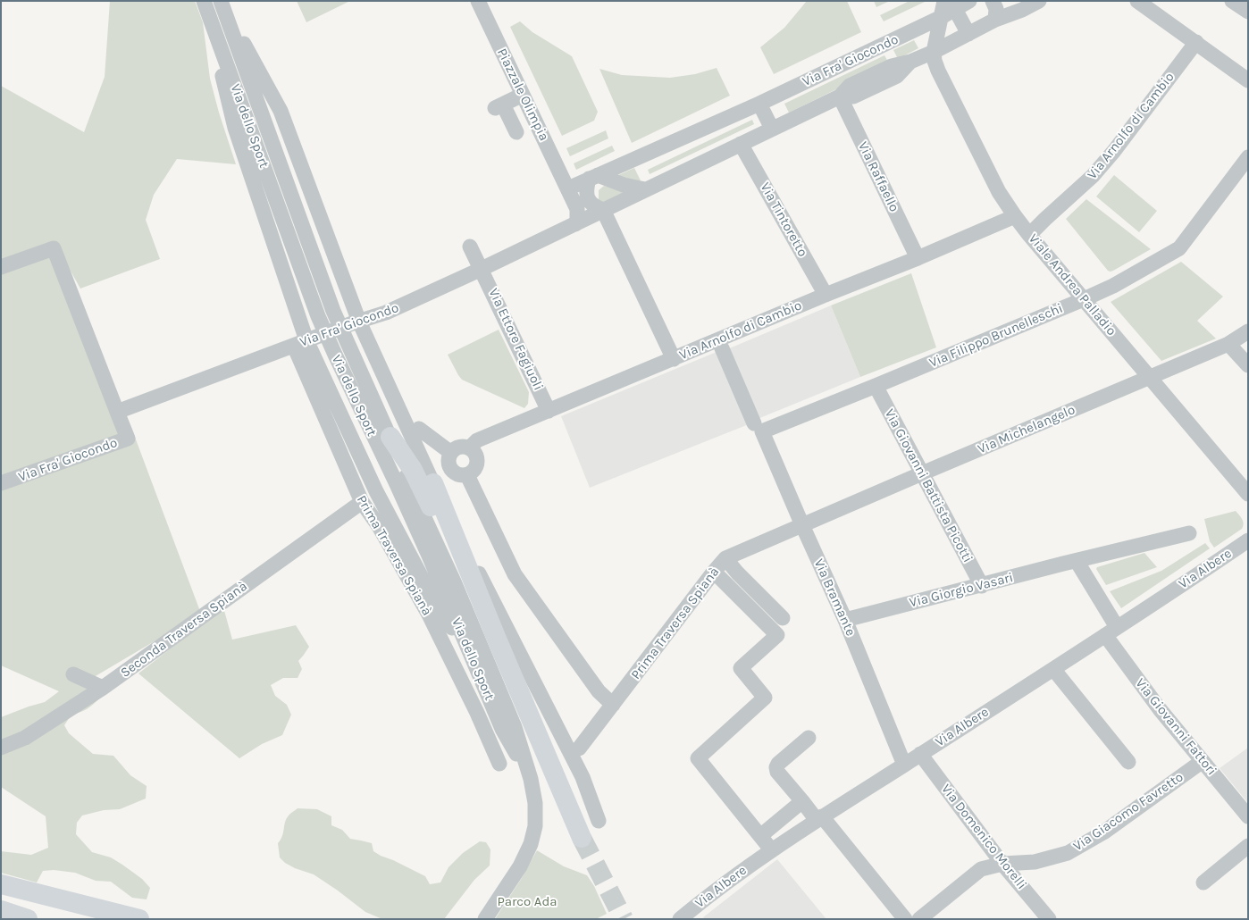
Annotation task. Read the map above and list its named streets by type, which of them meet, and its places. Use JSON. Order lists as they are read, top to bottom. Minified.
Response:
{"streets":{"street":["Via Fra' Giocondo","Piazzale Olimpia","Via dello Sport","Via Arnolfo di Cambio","Via Raffaello","Via Tintoretto","Viale Andrea Palladio","Via Filippo Brunelleschi","Via Ettore Fagiuoli","Via Michelangelo","Via Giovanni Battista Picotti","Prima Traversa Spianà","Via Albere","Via Giorgio Vasari","Via Bramante","Seconda Traversa Spianà","Via Giovanni Fattori","Via Giacomo Favretto","Via Domenico Morelli"]},"crossings":[["Via Fra' Giocondo","Piazzale Olimpia"],["Via Fra' Giocondo","Via Raffaello"],["Via Fra' Giocondo","Via Tintoretto"],["Via Fra' Giocondo","Viale Andrea Palladio"],["Via Fra' Giocondo","Via Ettore Fagiuoli"],["Via Fra' Giocondo","Prima Traversa Spianà"],["Via Arnolfo di Cambio","Via Raffaello"],["Via Arnolfo di Cambio","Via Tintoretto"],["Via Arnolfo di Cambio","Viale Andrea Palladio"],["Via Arnolfo di Cambio","Via Ettore Fagiuoli"],["Viale Andrea Palladio","Via Filippo Brunelleschi"],["Viale Andrea Palladio","Via Michelangelo"],["Via Filippo Brunelleschi","Via Giovanni Battista Picotti"],["Via Filippo Brunelleschi","Via Bramante"],["Via Michelangelo","Via Giovanni Battista Picotti"],["Via Michelangelo","Prima Traversa Spianà"],["Via Michelangelo","Via Bramante"],["Via Giovanni Battista Picotti","Via Giorgio Vasari"],["Prima Traversa Spianà","Via Bramante"],["Prima Traversa Spianà","Seconda Traversa Spianà"],["Via Albere","Via Bramante"],["Via Albere","Via Giovanni Fattori"],["Via Albere","Via Domenico Morelli"],["Via Giorgio Vasari","Via Bramante"],["Via Giovanni Fattori","Via Giacomo Favretto"],["Via Giacomo Favretto","Via Domenico Morelli"]],"parks":["Parco Ada"]}
